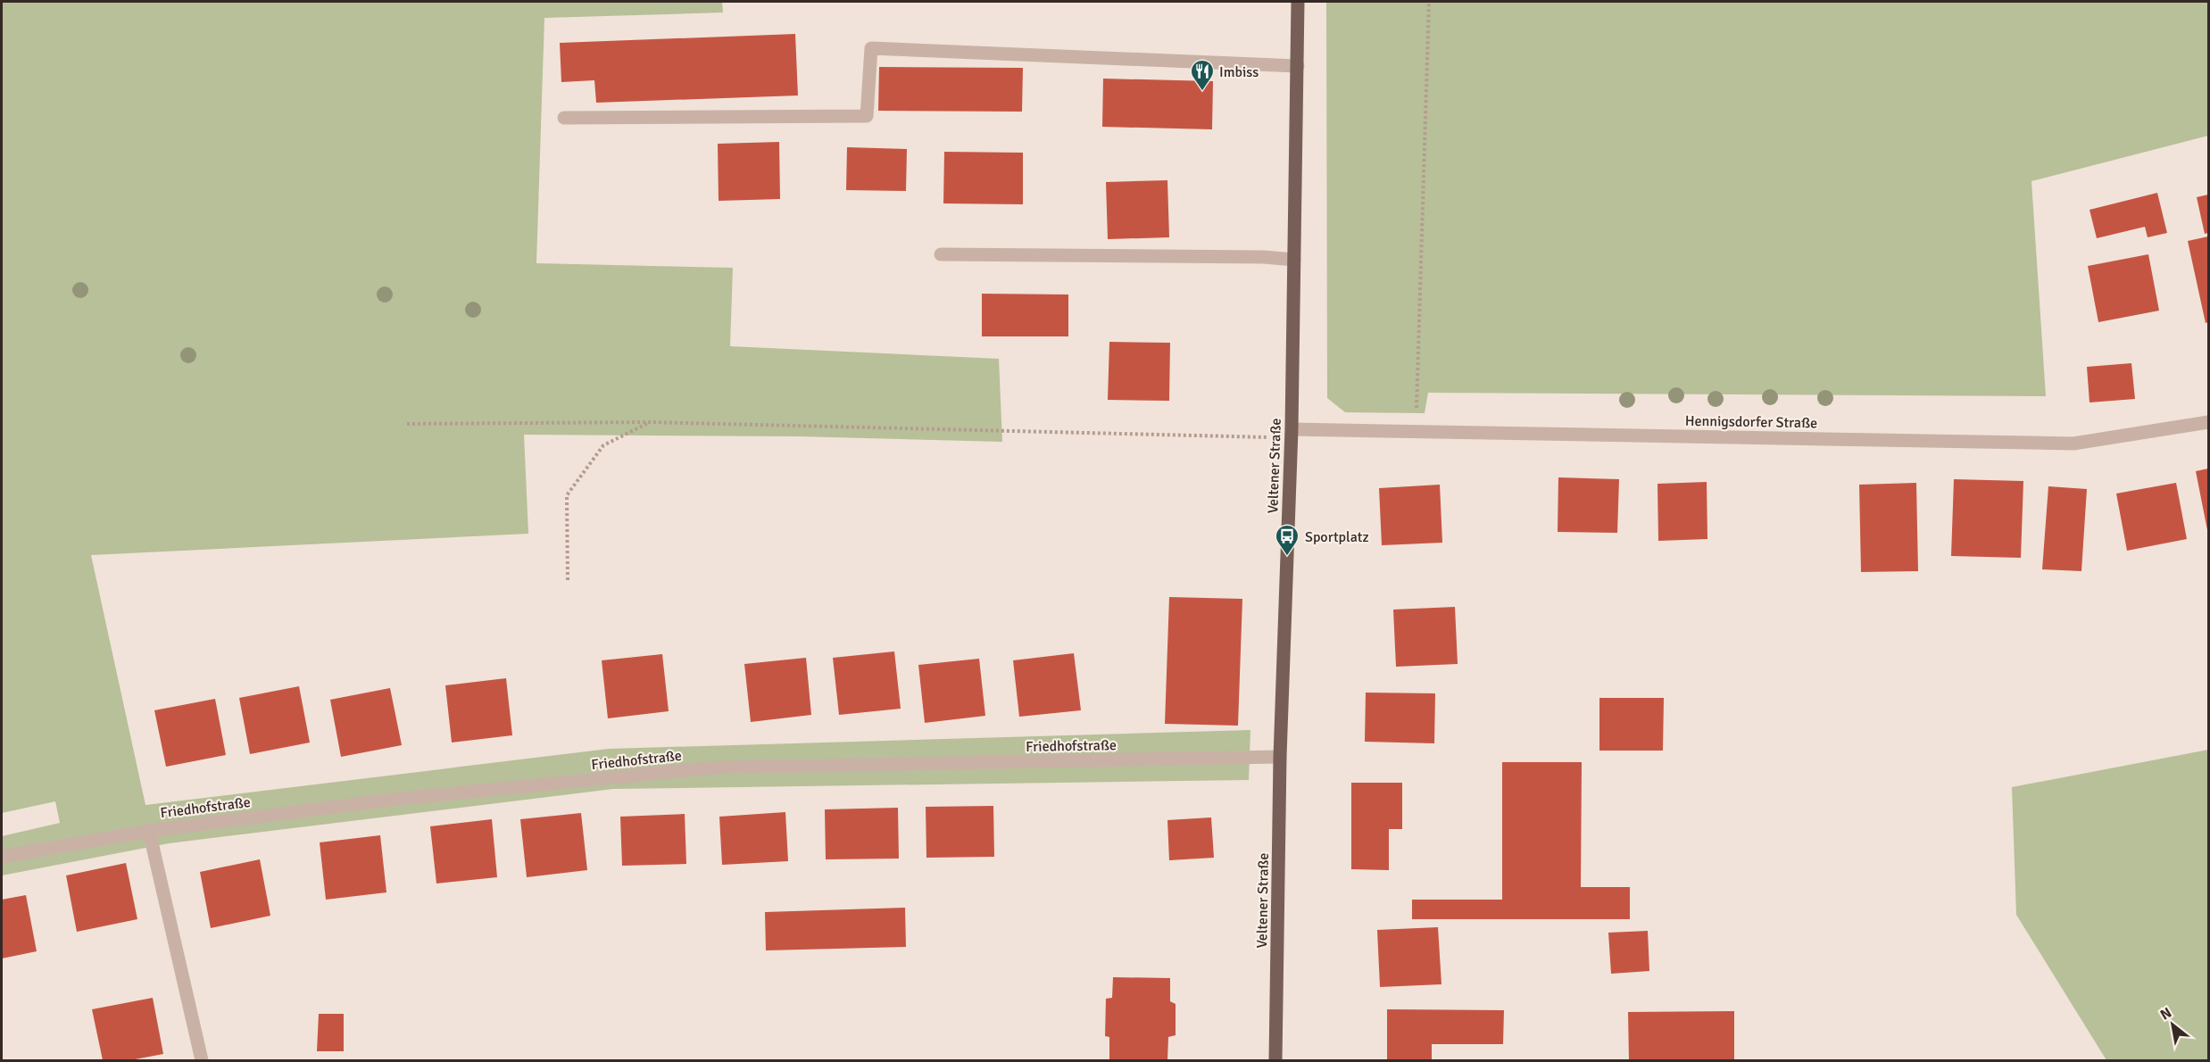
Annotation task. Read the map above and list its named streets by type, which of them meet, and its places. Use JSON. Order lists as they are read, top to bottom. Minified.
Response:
{"streets":{"main road":["Veltener Straße"],"street":["Hennigsdorfer Straße","Friedhofstraße"]},"crossings":[["Hennigsdorfer Straße","Veltener Straße"],["Veltener Straße","Friedhofstraße"]],"places":{"restaurant":["Imbiss"],"bus stop":["Sportplatz"]},"north":"top left"}
